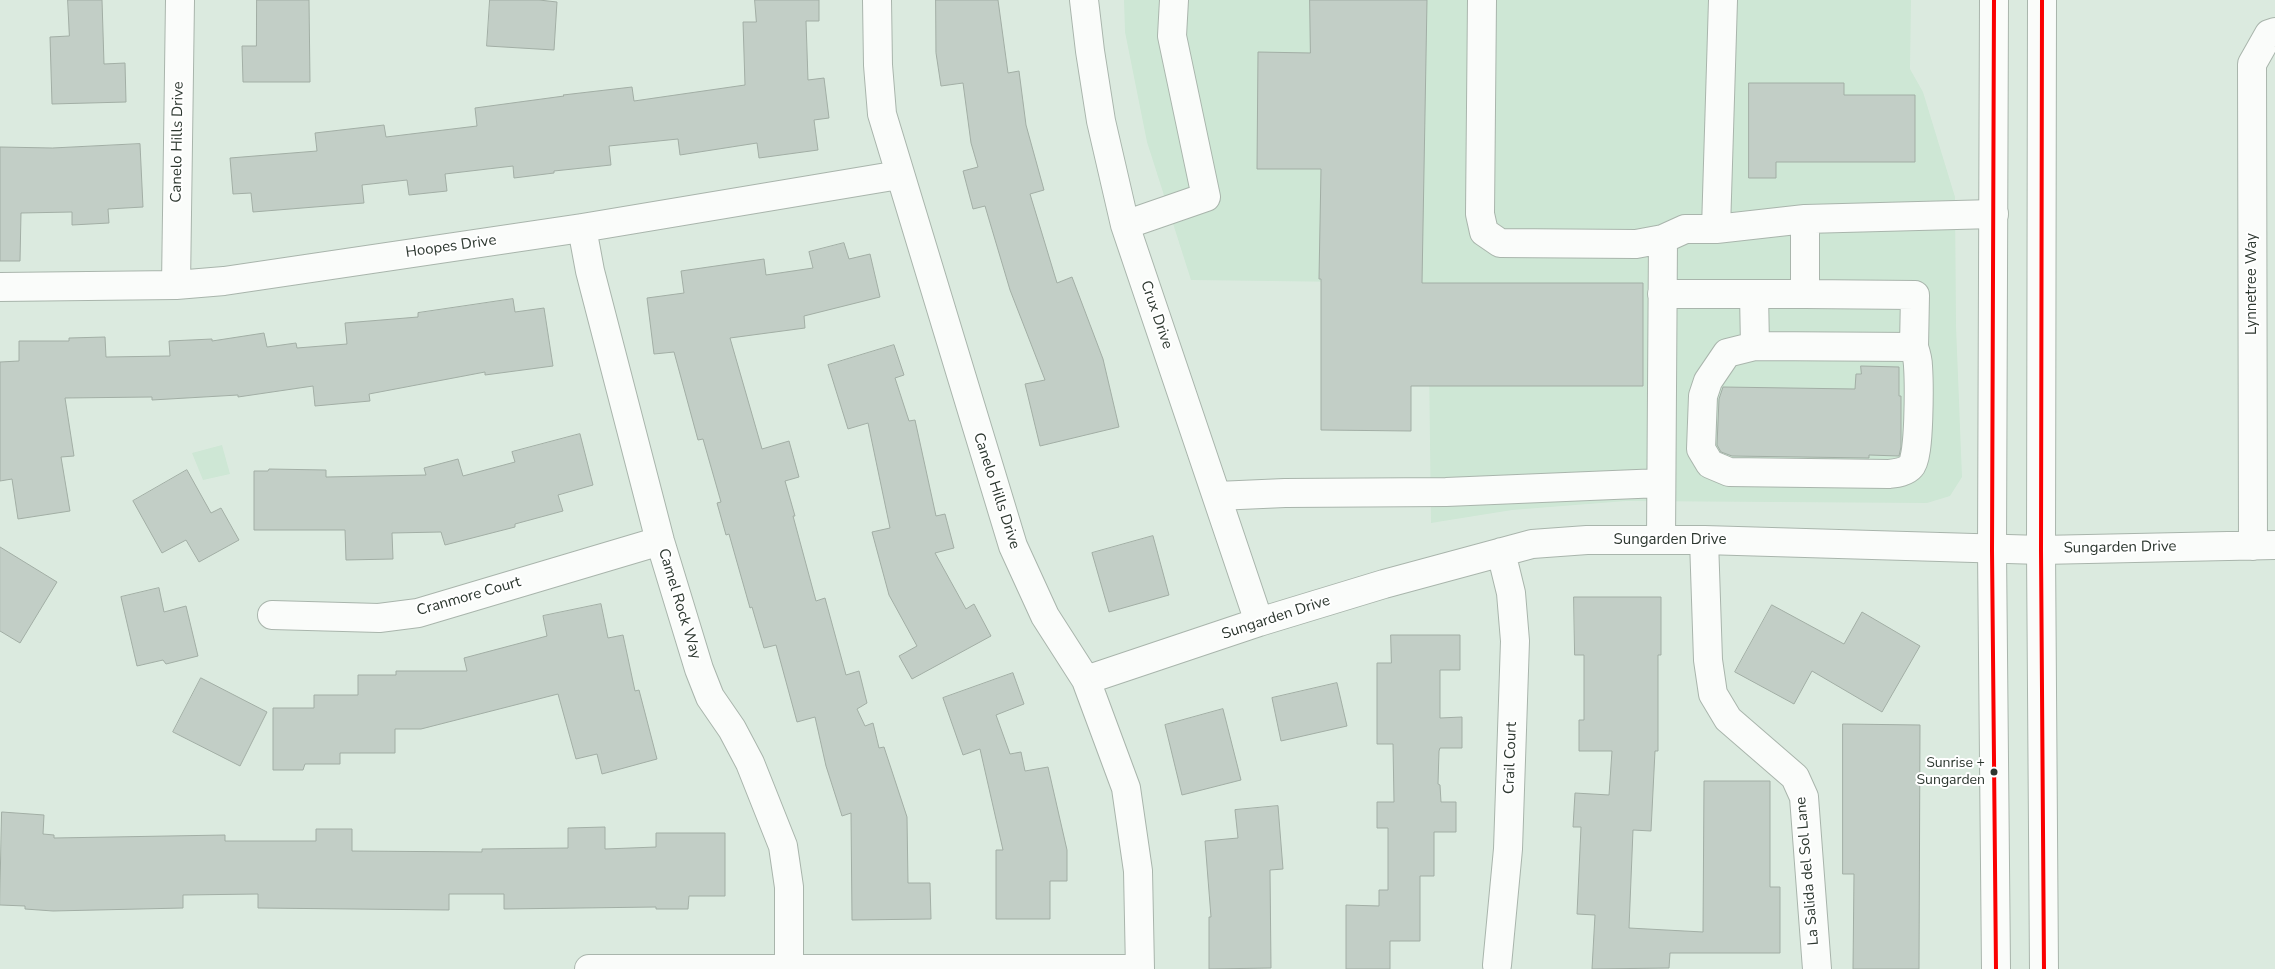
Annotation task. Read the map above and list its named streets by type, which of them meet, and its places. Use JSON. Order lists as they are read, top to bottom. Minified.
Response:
{"streets":{"street":["Canelo Hills Drive","Hoopes Drive","Lynnetree Way","Crux Drive","Sungarden Drive","Cranmore Court","Camel Rock Way","Crail Court","La Salida del Sol Lane"]},"crossings":[["Canelo Hills Drive","Hoopes Drive"],["Canelo Hills Drive","Sungarden Drive"],["Hoopes Drive","Camel Rock Way"],["Lynnetree Way","Sungarden Drive"],["Crux Drive","Sungarden Drive"],["Sungarden Drive","Crail Court"],["Sungarden Drive","La Salida del Sol Lane"],["Cranmore Court","Camel Rock Way"]],"places":["Sunrise + Sungarden"]}
